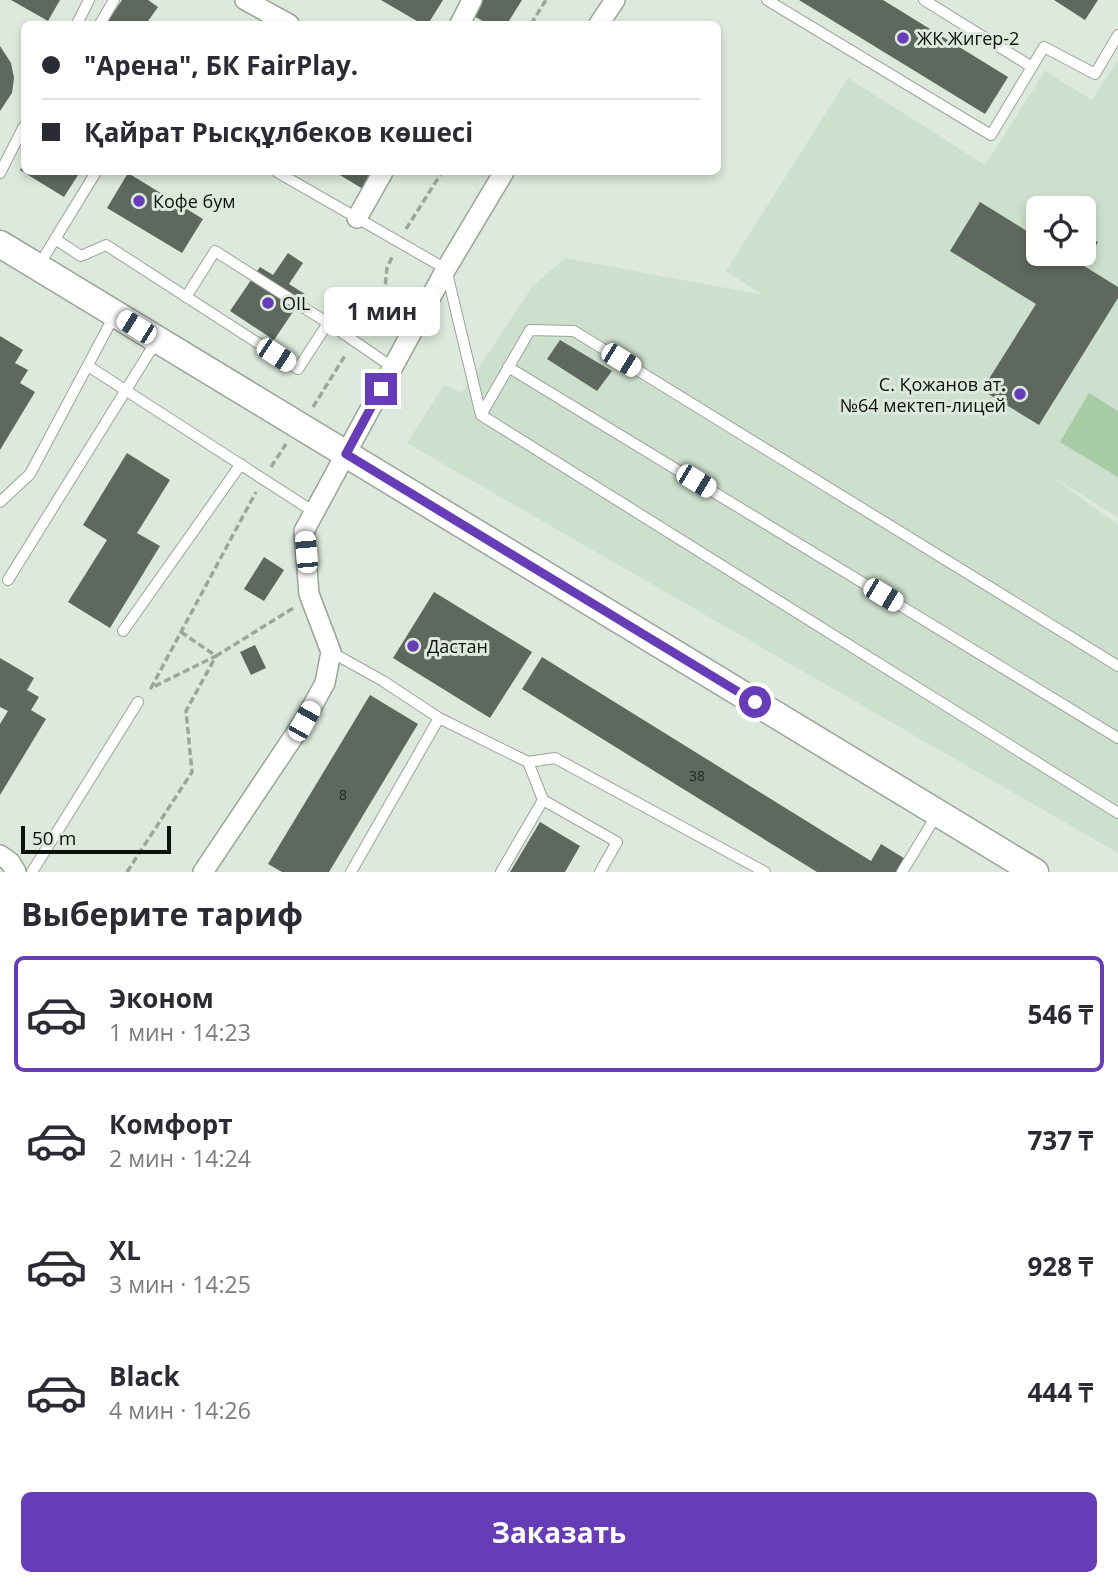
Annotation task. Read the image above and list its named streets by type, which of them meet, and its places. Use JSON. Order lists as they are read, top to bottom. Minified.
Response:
{"places":["ЖК Жигер-2","Кофе бум","OIL","С. Қожанов ат. №64 мектеп-лицей","Дастан"],"house_numbers":["38","8"],"scale_bar":"50 m","page":{"banner":["\"Арена\", БК FairPlay.","Қайрат Рысқұлбеков көшесі"],"bubble":"1 мин","scale":"50 m","heading":"Выберите тариф","list":[{"name":"Эконом","note":"1 мин · 14:23","value":"546 ₸"},{"name":"Комфорт","note":"2 мин · 14:24","value":"737 ₸"},{"name":"XL","note":"3 мин · 14:25","value":"928 ₸"},{"name":"Black","note":"4 мин · 14:26","value":"444 ₸"}],"buttons":"Заказать"}}
